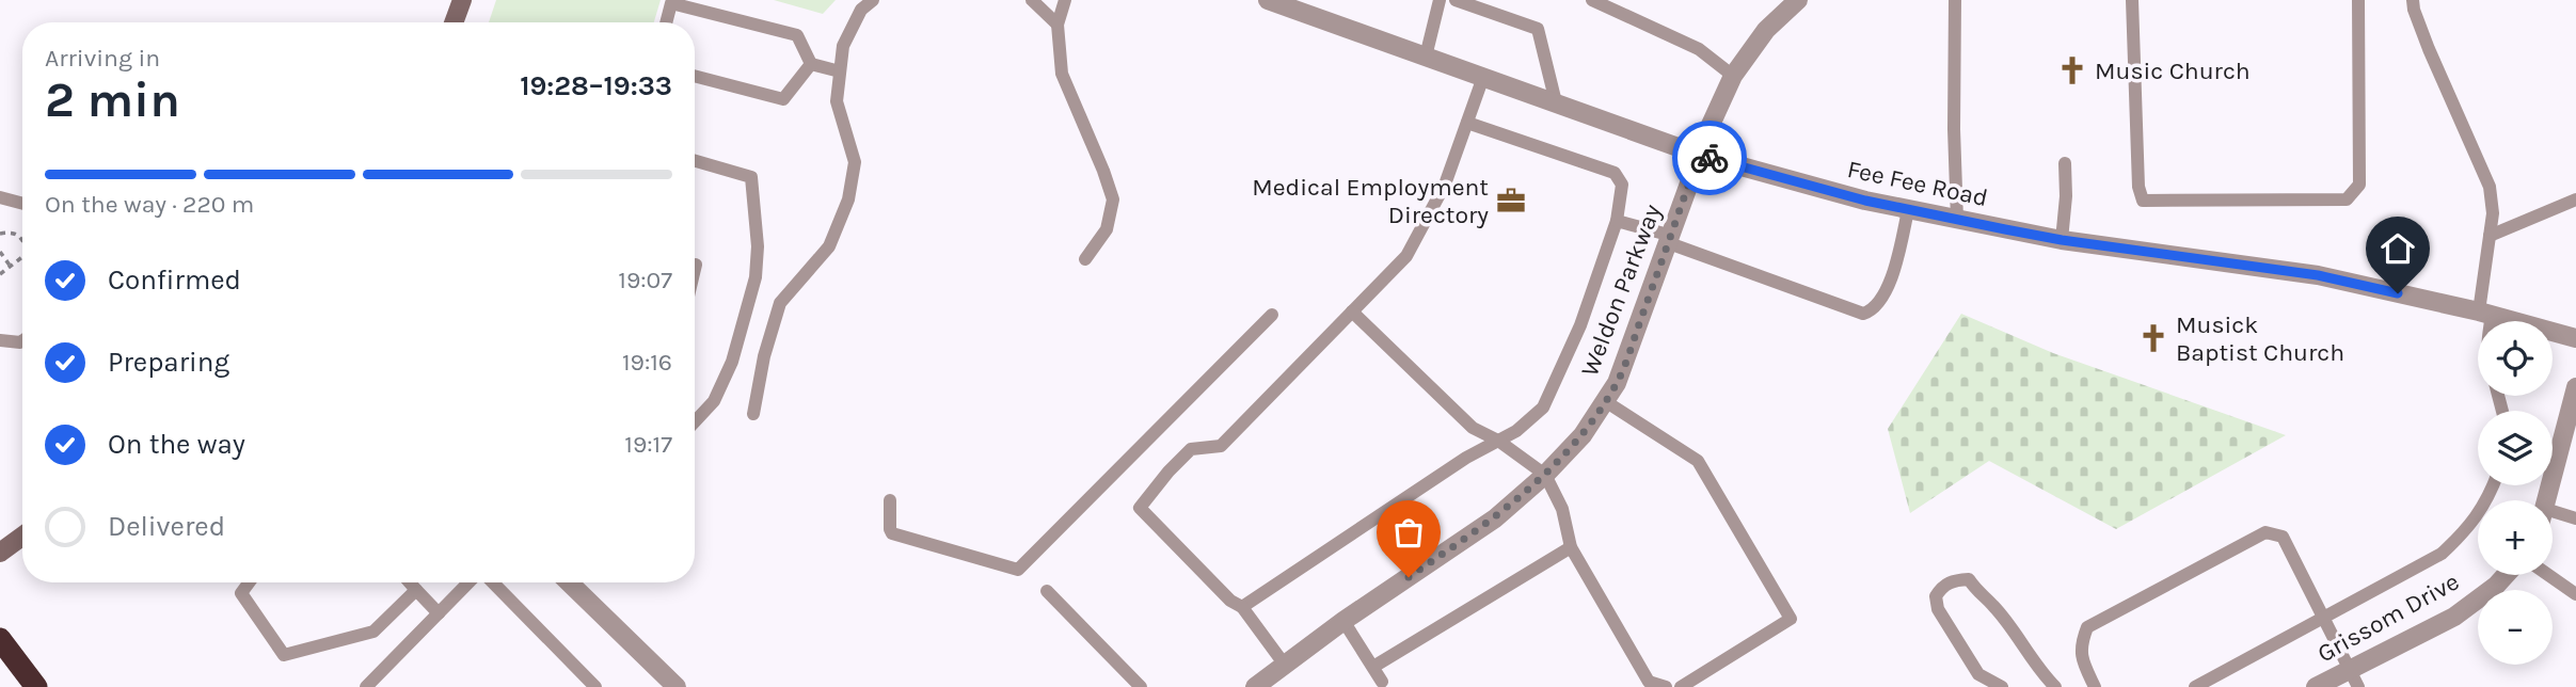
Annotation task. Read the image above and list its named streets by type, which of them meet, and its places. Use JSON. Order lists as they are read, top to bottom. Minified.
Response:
{"streets":{"street":["Fee Fee Road","Weldon Parkway","Grissom Drive"]},"crossings":[["Fee Fee Road","Weldon Parkway"]],"places":{"church":["Music Church","Musick Baptist Church"],"office":["Medical Employment Directory"]},"page":{"heading":["2 min","Arriving in","19:28–19:33"],"bar":"On the way · 220 m","list":[["Confirmed","19:07"],["Preparing","19:16"],["On the way","19:17"],"Delivered"],"map_buttons":["+","−"]}}
